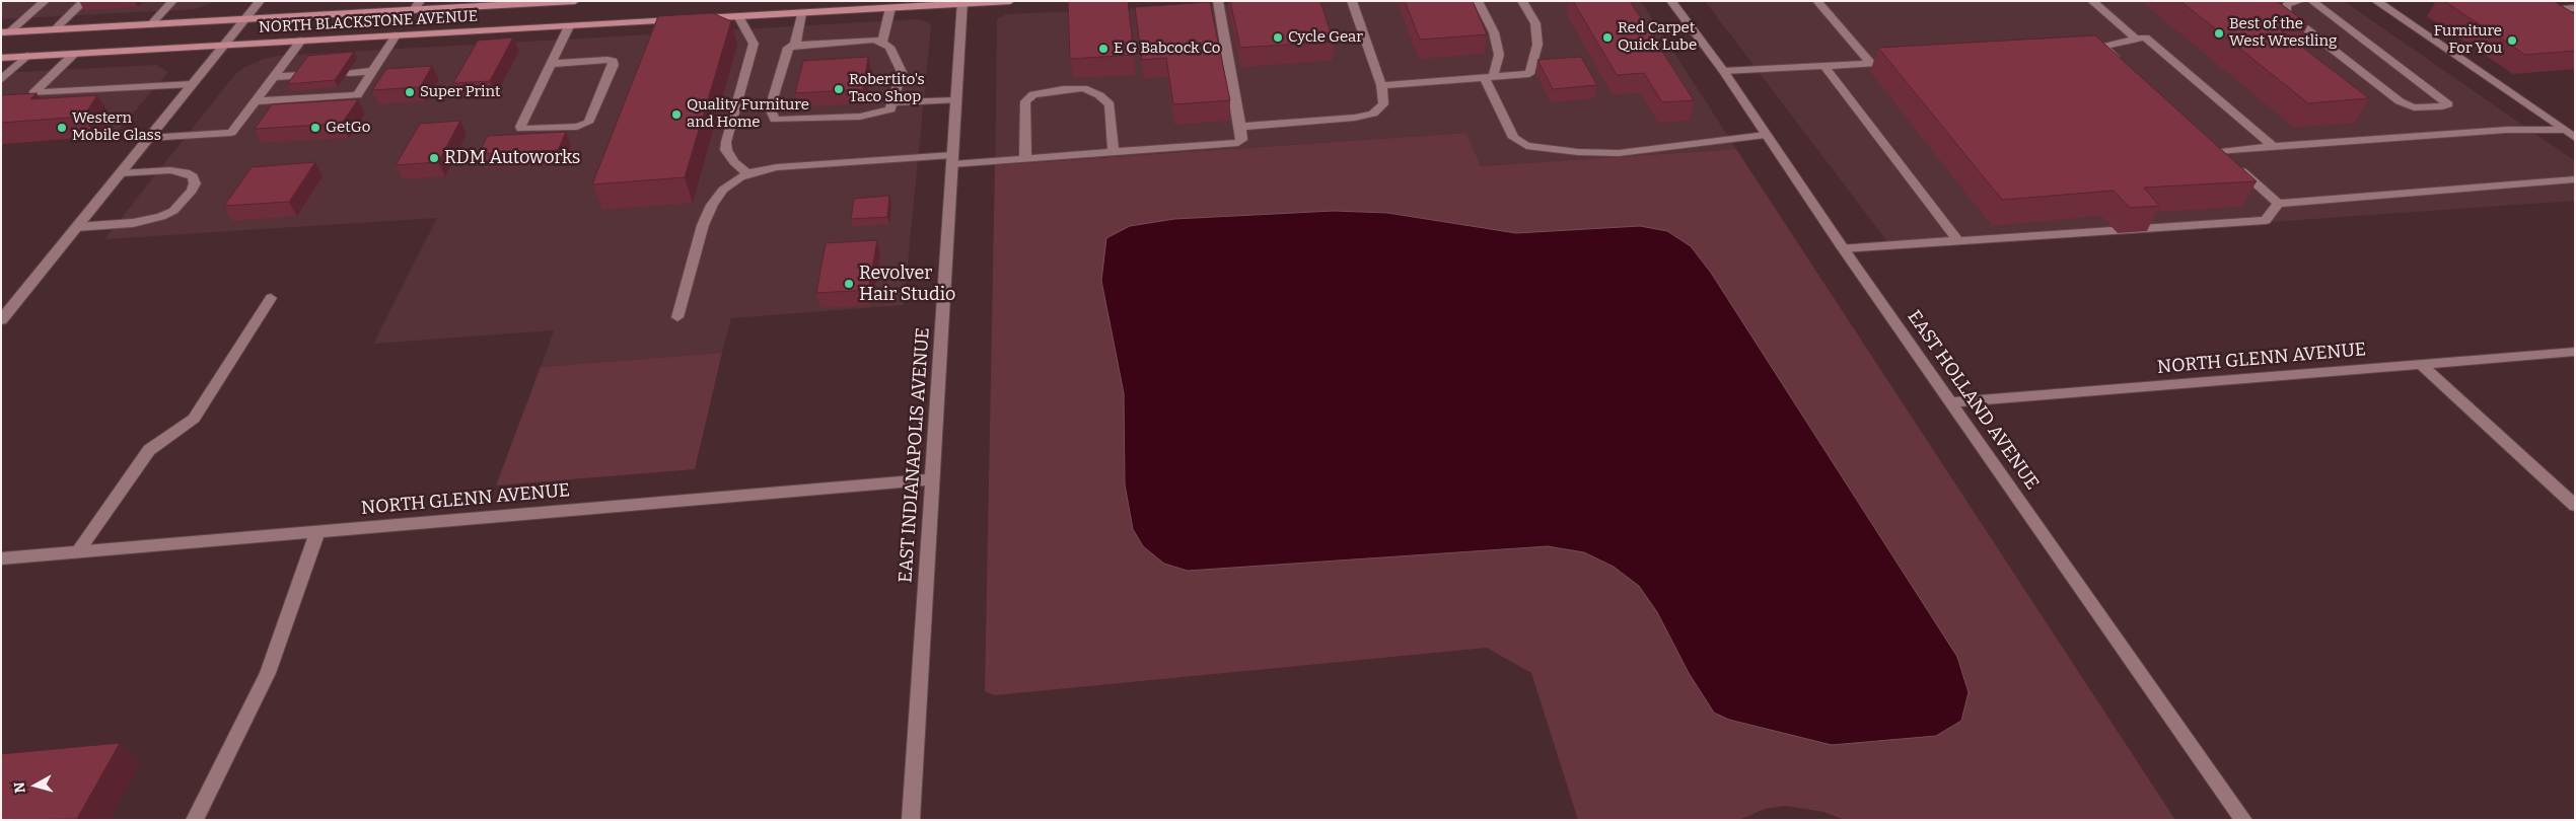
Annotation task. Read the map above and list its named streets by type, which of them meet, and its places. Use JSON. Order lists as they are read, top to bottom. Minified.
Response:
{"streets":{"main road":["NORTH BLACKSTONE AVENUE"],"street":["NORTH GLENN AVENUE","EAST HOLLAND AVENUE","EAST INDIANAPOLIS AVENUE"]},"crossings":[["NORTH BLACKSTONE AVENUE","EAST INDIANAPOLIS AVENUE"],["NORTH GLENN AVENUE","EAST HOLLAND AVENUE"],["NORTH GLENN AVENUE","EAST INDIANAPOLIS AVENUE"]],"places":["Best of the West Wrestling","Cycle Gear","Red Carpet Quick Lube","Furniture For You","E G Babcock Co","Robertito's Taco Shop","Super Print","Quality Furniture and Home","Western Mobile Glass","GetGo","RDM Autoworks","Revolver Hair Studio"],"north":"left"}
